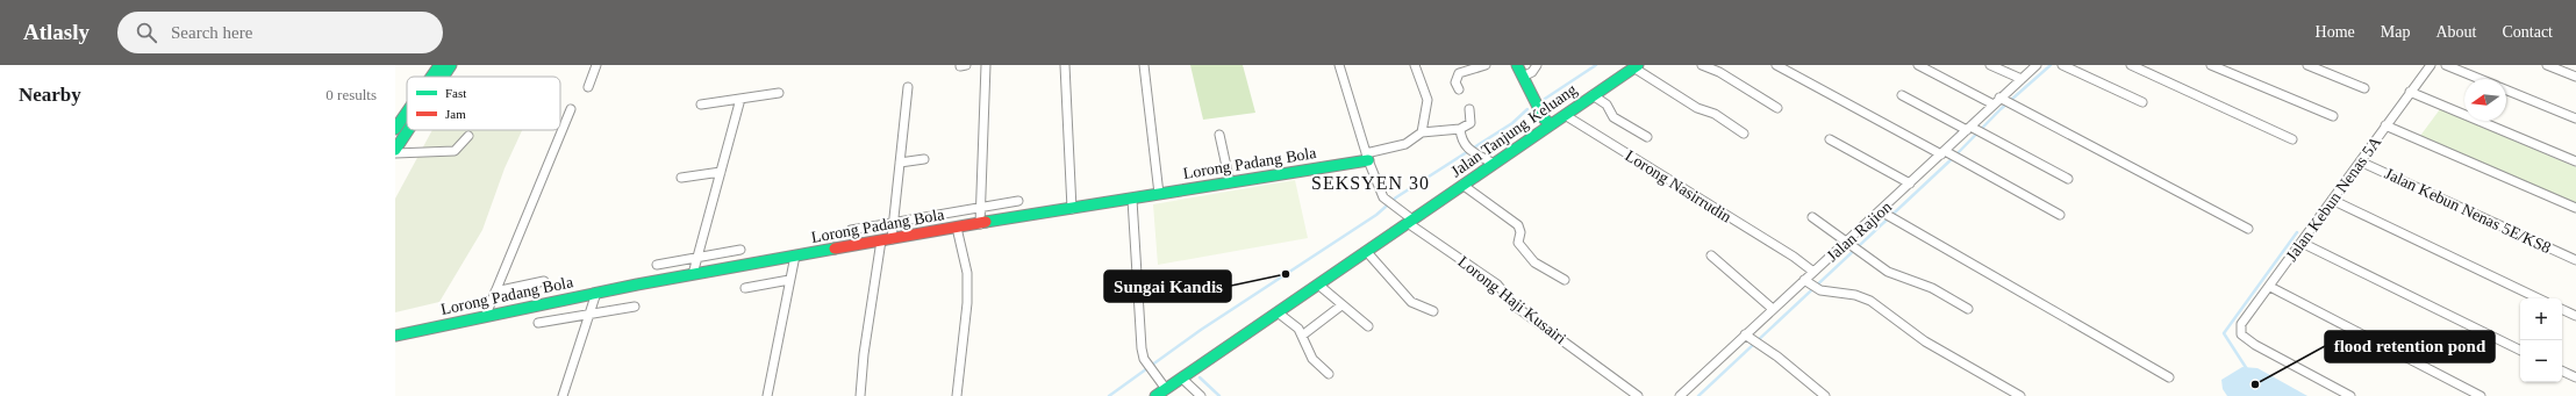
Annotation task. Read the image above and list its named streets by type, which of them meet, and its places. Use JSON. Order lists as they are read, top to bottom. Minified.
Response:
{"streets":{"street":["Jalan Tanjung Keluang","Lorong Padang Bola","Lorong Nasirrudin","Jalan Kebun Nenas 5A","Jalan Kebun Nenas 5E/KS8","Jalan Rajion","Lorong Haji Kusairi"]},"crossings":[["Jalan Tanjung Keluang","Lorong Nasirrudin"],["Jalan Tanjung Keluang","Lorong Haji Kusairi"],["Lorong Padang Bola","Lorong Haji Kusairi"],["Lorong Nasirrudin","Jalan Rajion"],["Jalan Kebun Nenas 5A","Jalan Kebun Nenas 5E/KS8"]],"districts":["SEKSYEN 30"],"places":["Sungai Kandis","flood retention pond"],"legend":["Fast","Jam"],"north":"left","page":{"header":"Atlasly","search":"Search here","nav":["Home","Map","About","Contact"],"heading":["Nearby","0 results"],"map_buttons":["+","−"]}}
